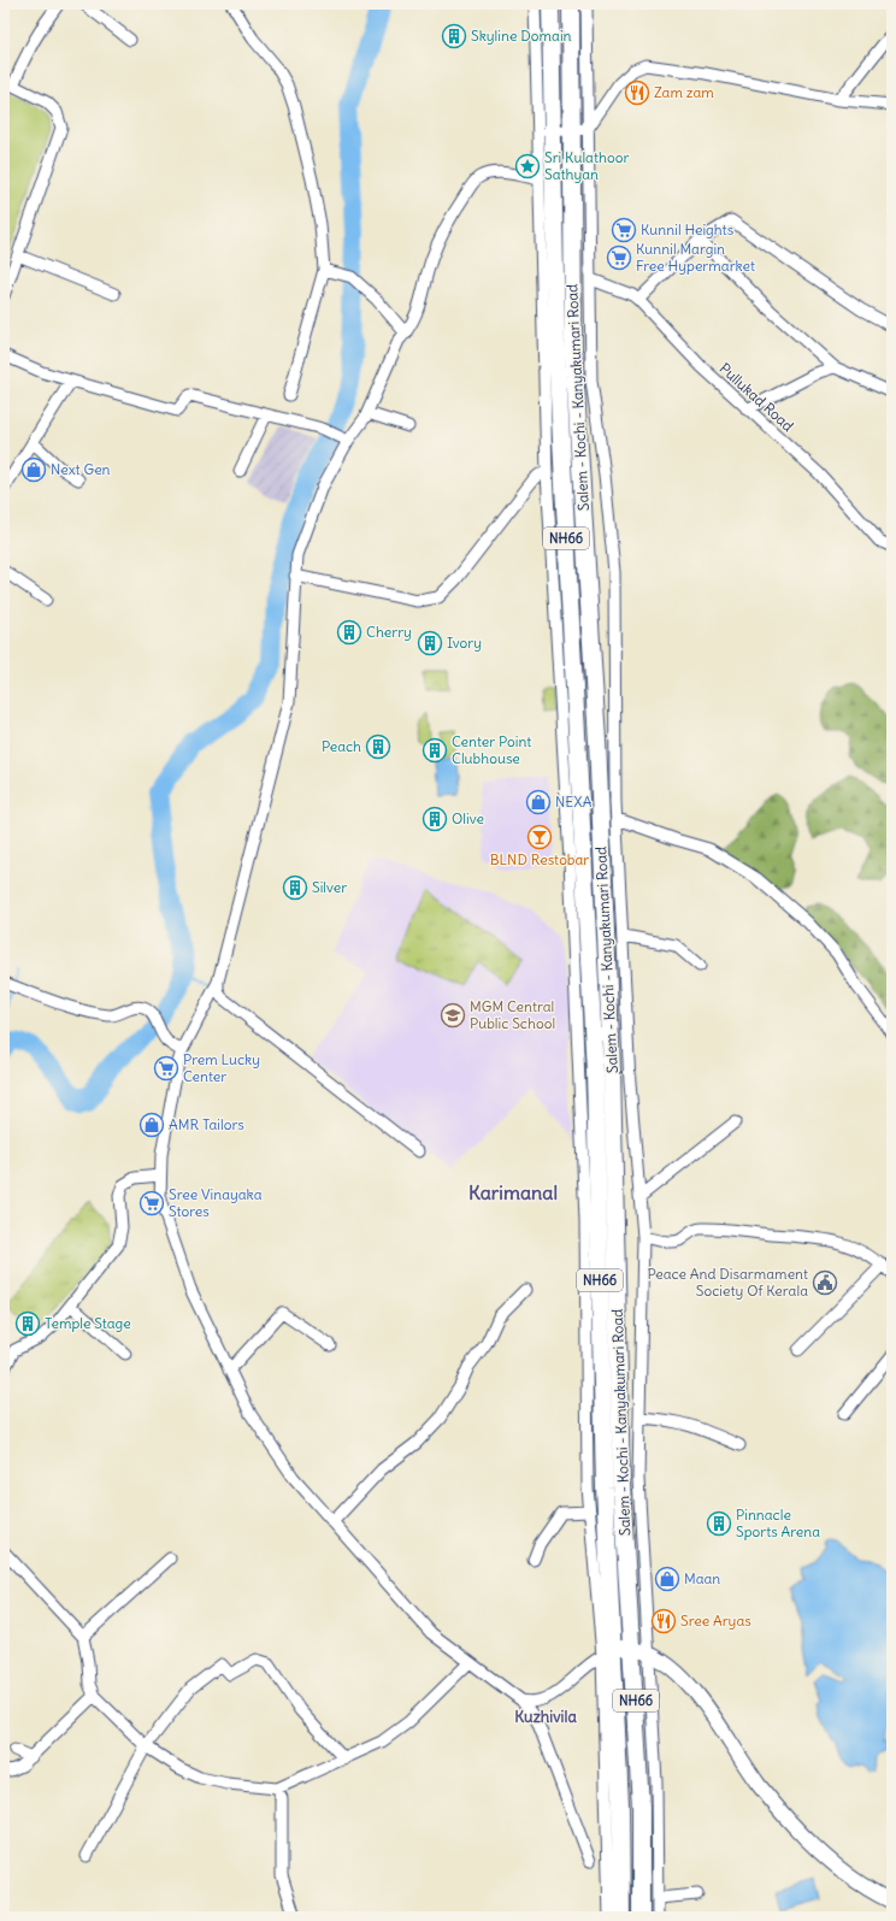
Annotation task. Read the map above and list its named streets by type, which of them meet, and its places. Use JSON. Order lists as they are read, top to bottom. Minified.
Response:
{"streets":{"highway":["Salem - Kochi - Kanyakumari Road","NH66"],"street":["Pullukad Road"]},"districts":["Karimanal","Kuzhivila"],"places":{"building":["Skyline Domain","Cherry","Ivory","Peach","Center Point Clubhouse","Olive","Silver","Temple Stage","Pinnacle Sports Arena"],"restaurant":["Zam zam","Sree Aryas"],"place":["Sri Kulathoor Sathyan"],"supermarket":["Kunnil Heights","Kunnil Margin Free Hypermarket","Prem Lucky Center","Sree Vinayaka Stores"],"shop":["Next Gen","NEXA","AMR Tailors","Maan"],"bar":["BLND Restobar"],"school or university":["MGM Central Public School"],"public building":["Peace And Disarmament Society Of Kerala"]}}
